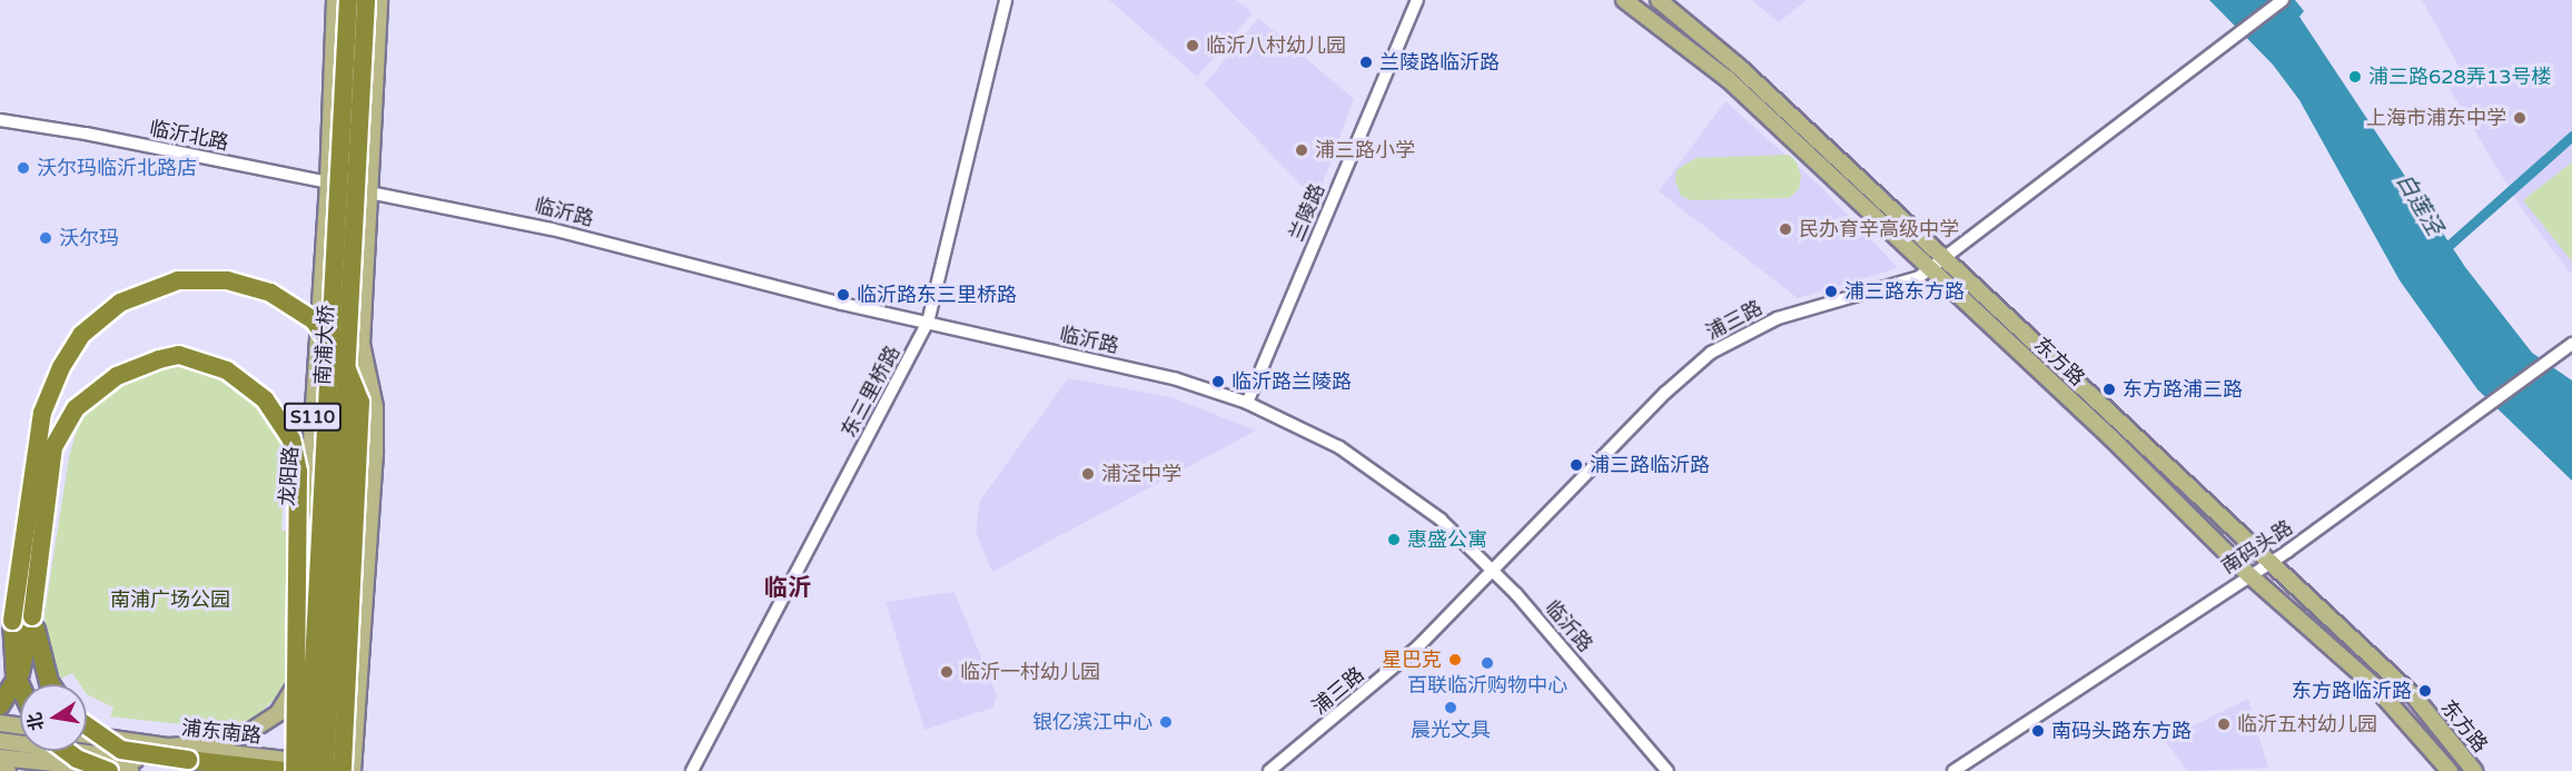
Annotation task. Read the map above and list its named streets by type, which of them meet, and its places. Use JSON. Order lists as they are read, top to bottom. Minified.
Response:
{"streets":{"highway":["南浦大桥"],"main road":["东方路","S110","龙阳路","浦东南路"],"street":["临沂北路","临沂路","兰陵路","浦三路","东三里桥路","南码头路"]},"crossings":[["临沂北路","临沂路"],["临沂北路","龙阳路"],["临沂路","兰陵路"],["临沂路","浦三路"],["临沂路","东三里桥路"],["浦三路","东方路"],["东方路","南码头路"],["龙阳路","浦东南路"]],"districts":["临沂"],"water":["白莲泾"],"parks":["南浦广场公园"],"places":["临沂八村幼儿园","兰陵路临沂路","浦三路628弄13号楼","上海市浦东中学","浦三路小学","沃尔玛临沂北路店","民办育辛高级中学","沃尔玛","浦三路东方路","临沂路东三里桥路","临沂路兰陵路","东方路浦三路","浦三路临沂路","浦泾中学","惠盛公寓","星巴克","百联临沂购物中心","临沂一村幼儿园","东方路临沂路","晨光文具","银亿滨江中心","临沂五村幼儿园","南码头路东方路"],"north":"left"}
